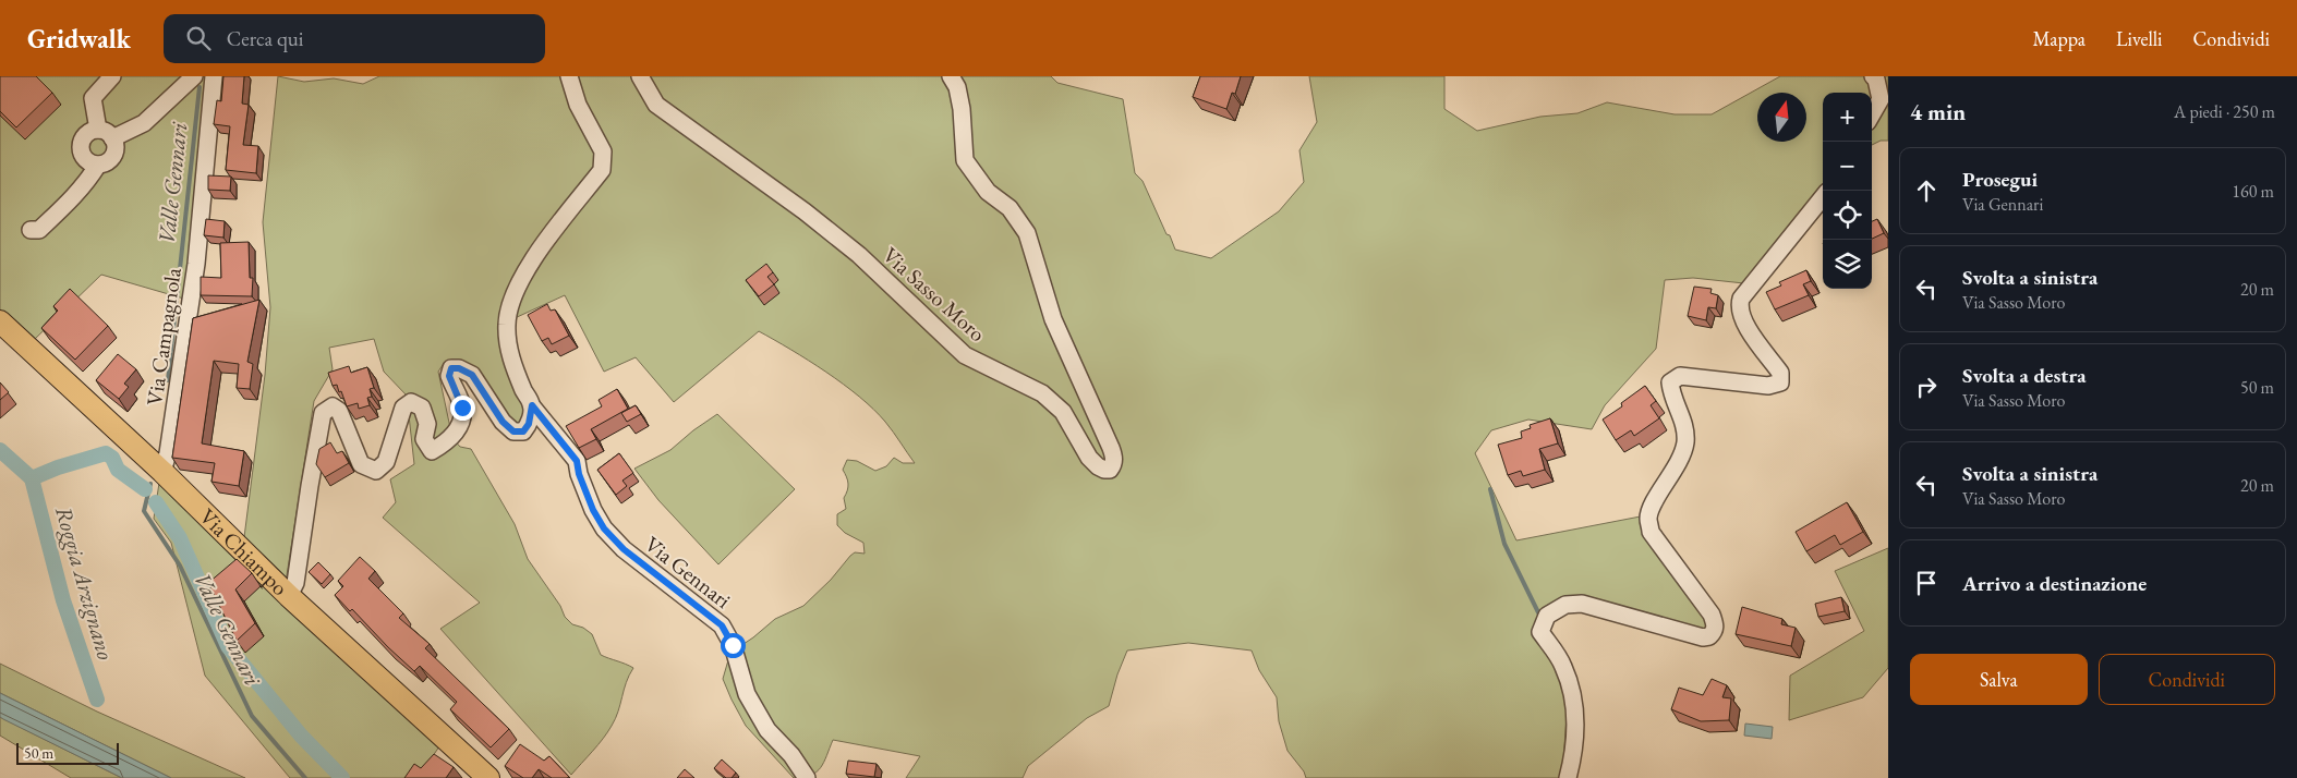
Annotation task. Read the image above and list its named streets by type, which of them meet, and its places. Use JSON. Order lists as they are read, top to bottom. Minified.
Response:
{"streets":{"main road":["Via Chiampo"],"street":["Via Sasso Moro","Via Campagnola","Via Gennari"]},"crossings":[["Via Campagnola","Via Chiampo"]],"water":["Valle Gennari","Roggia Arzignano"],"scale_bar":"50 m","north":"top","page":{"header":"Gridwalk","search":"Cerca qui","nav":["Mappa","Livelli","Condividi"],"heading":["4 min","A piedi · 250 m"],"map_buttons":["+","−"],"list":[["Prosegui","Via Gennari","160 m"],["Svolta a sinistra","Via Sasso Moro","20 m"],["Svolta a destra","Via Sasso Moro","50 m"],["Svolta a sinistra","Via Sasso Moro","20 m"],"Arrivo a destinazione"],"buttons":["Salva","Condividi"],"scale":"50 m"}}
